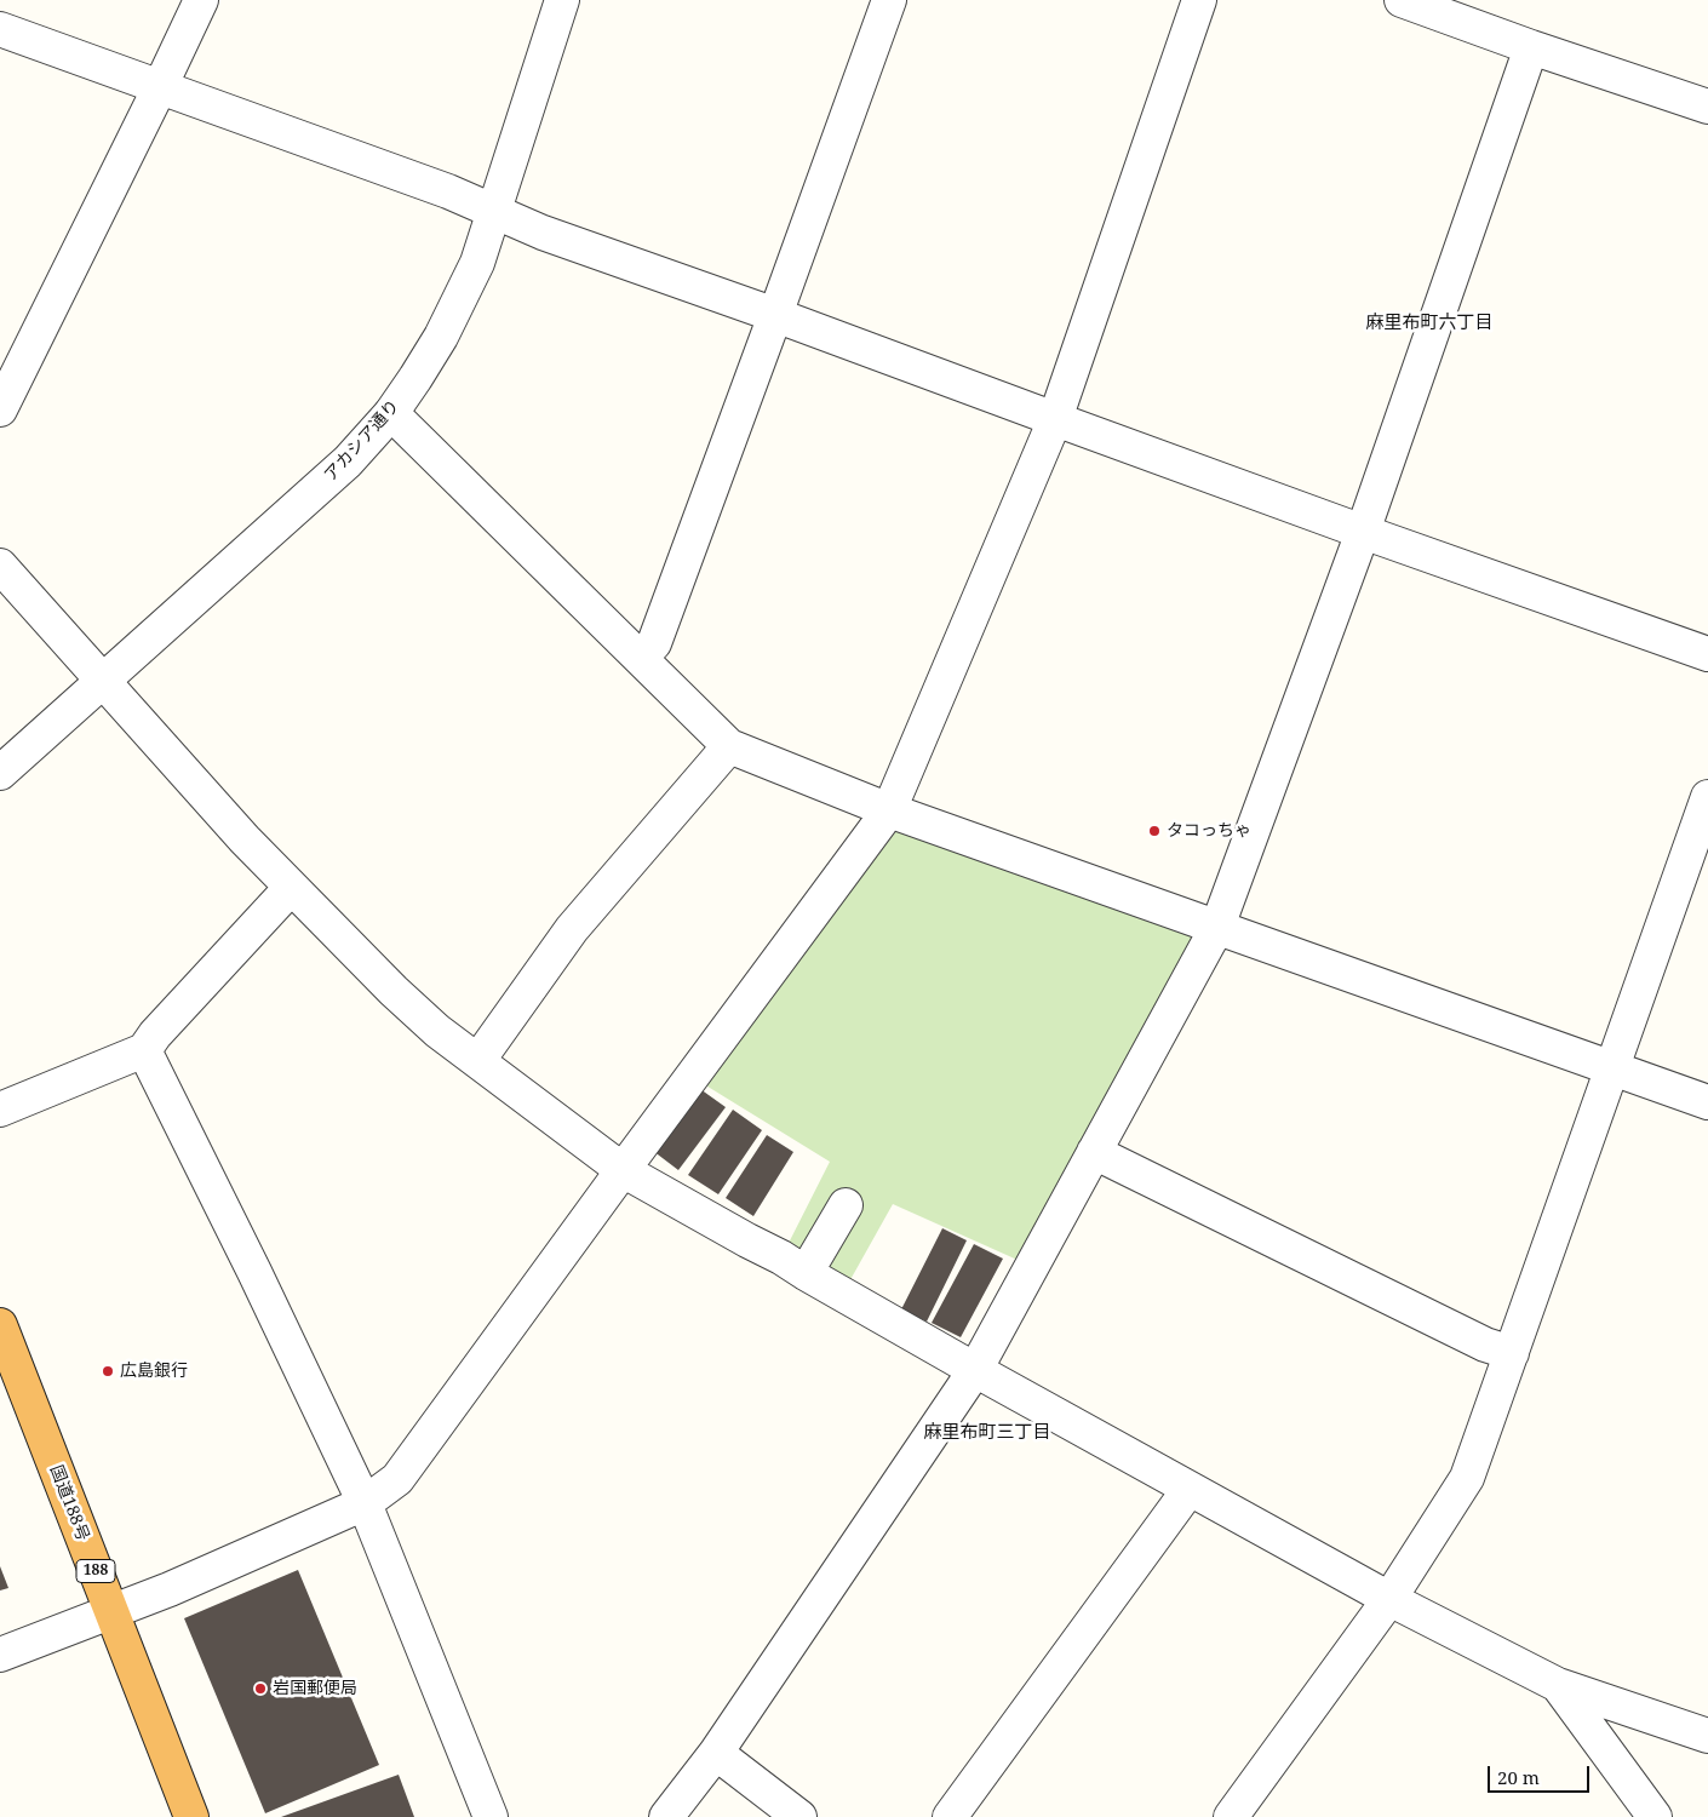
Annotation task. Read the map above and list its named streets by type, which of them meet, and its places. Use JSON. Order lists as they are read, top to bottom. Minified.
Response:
{"streets":{"highway":["国道188号","188"],"street":["アカシア通り"]},"districts":["麻里布町六丁目","麻里布町三丁目"],"places":["タコっちゃ","広島銀行","岩国郵便局"],"scale_bar":"20 m"}
